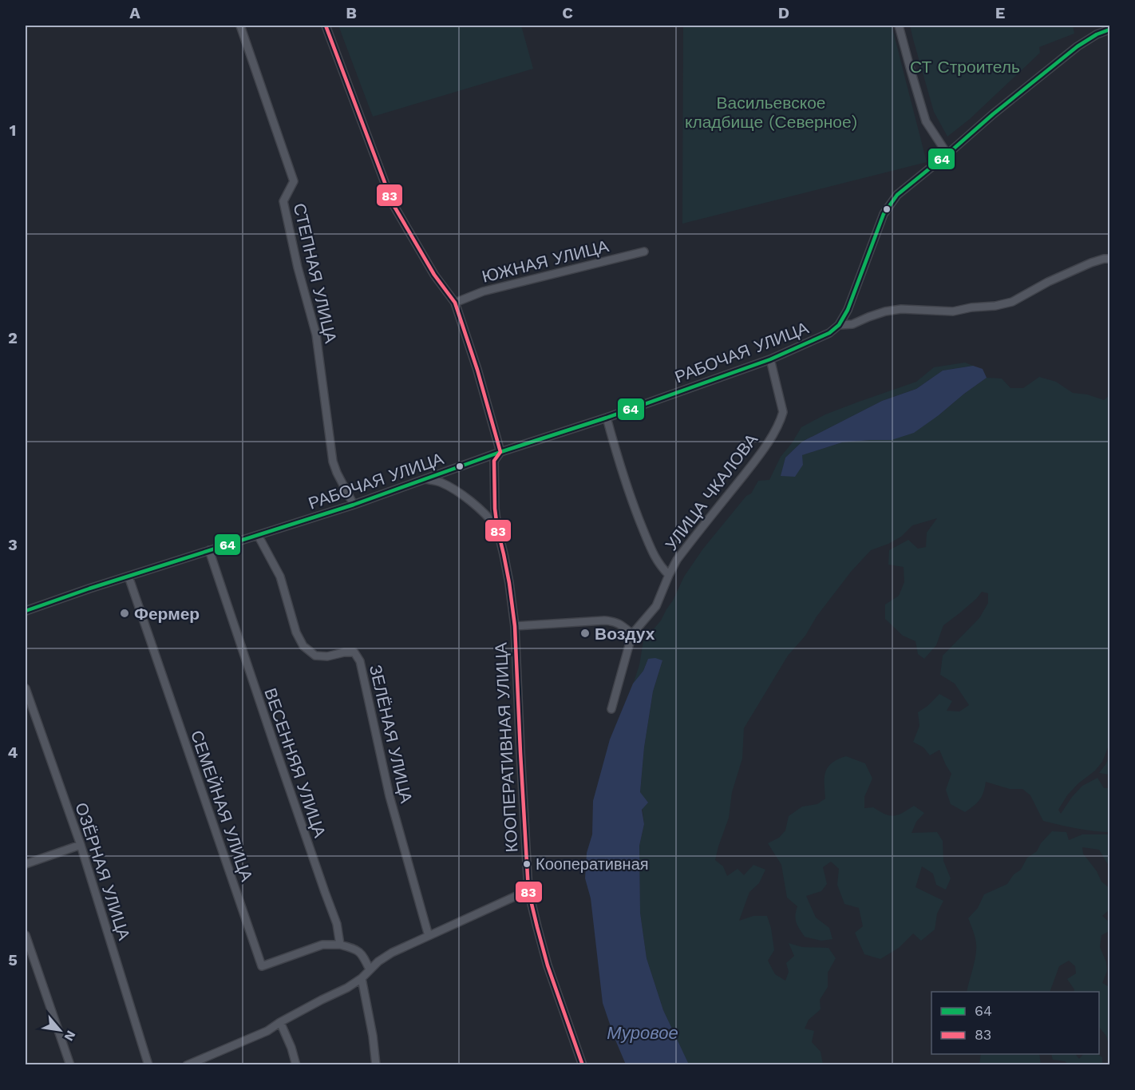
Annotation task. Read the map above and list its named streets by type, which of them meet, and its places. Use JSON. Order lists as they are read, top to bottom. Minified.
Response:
{"streets":{"street":["ЮЖНАЯ УЛИЦА","СТЕПНАЯ УЛИЦА","РАБОЧАЯ УЛИЦА","УЛИЦА ЧКАЛОВА","ЗЕЛЁНАЯ УЛИЦА","КООПЕРАТИВНАЯ УЛИЦА","ВЕСЕННЯЯ УЛИЦА","СЕМЕЙНАЯ УЛИЦА","ОЗЁРНАЯ УЛИЦА"]},"crossings":[["СТЕПНАЯ УЛИЦА","РАБОЧАЯ УЛИЦА"],["РАБОЧАЯ УЛИЦА","УЛИЦА ЧКАЛОВА"],["РАБОЧАЯ УЛИЦА","ЗЕЛЁНАЯ УЛИЦА"],["РАБОЧАЯ УЛИЦА","КООПЕРАТИВНАЯ УЛИЦА"],["РАБОЧАЯ УЛИЦА","ВЕСЕННЯЯ УЛИЦА"],["РАБОЧАЯ УЛИЦА","СЕМЕЙНАЯ УЛИЦА"],["ВЕСЕННЯЯ УЛИЦА","СЕМЕЙНАЯ УЛИЦА"]],"water":["Муровое"],"parks":["СТ Строитель","Васильевское кладбище (Северное)"],"places":["Фермер","Воздух","Кооперативная"],"lines":["transit line 83","transit line 64"],"legend":["64","83"],"north":"bottom right","grid":{"columns":["A","B","C","D","E"],"rows":["1","2","3","4","5"]}}
